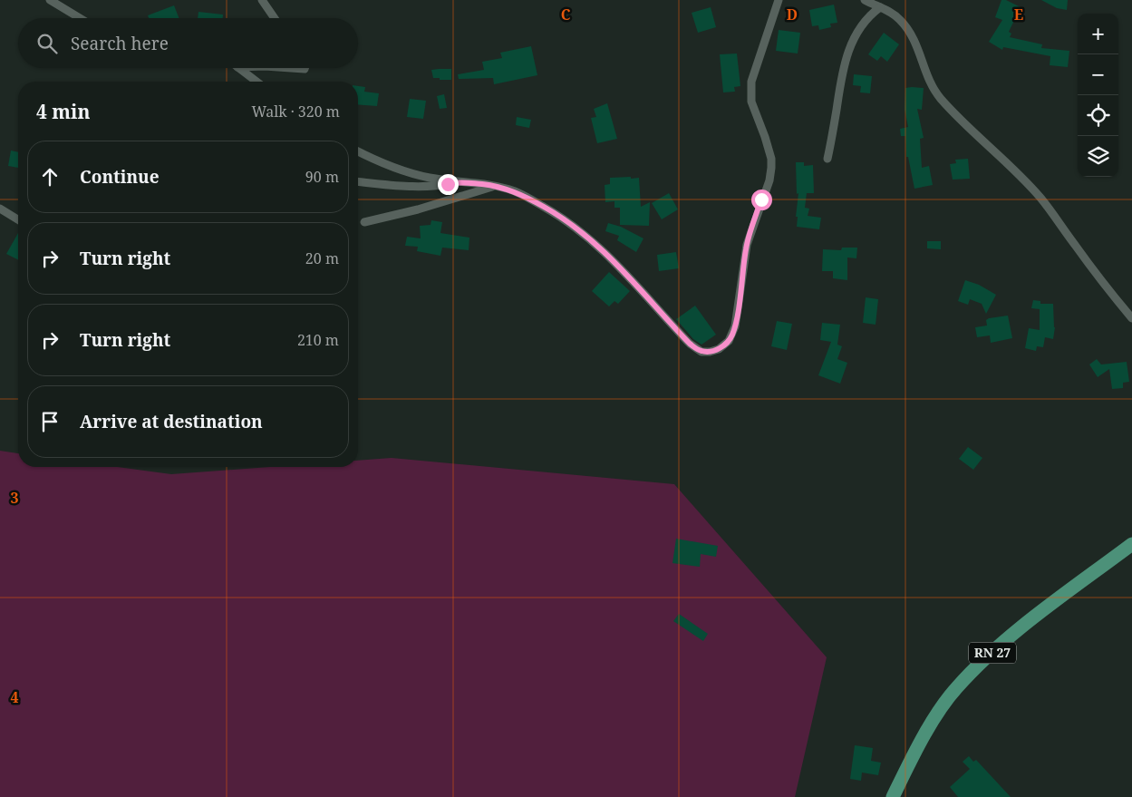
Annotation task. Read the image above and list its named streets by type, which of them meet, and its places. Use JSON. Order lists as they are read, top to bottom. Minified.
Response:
{"streets":{"main road":["RN 27"]},"page":{"map_buttons":["+","−"],"search":"Search here","heading":["4 min","Walk · 320 m"],"list":[["Continue","90 m"],["Turn right","20 m"],["Turn right","210 m"],"Arrive at destination"]},"grid":{"columns":["C","D","E"],"rows":["3","4"]}}
